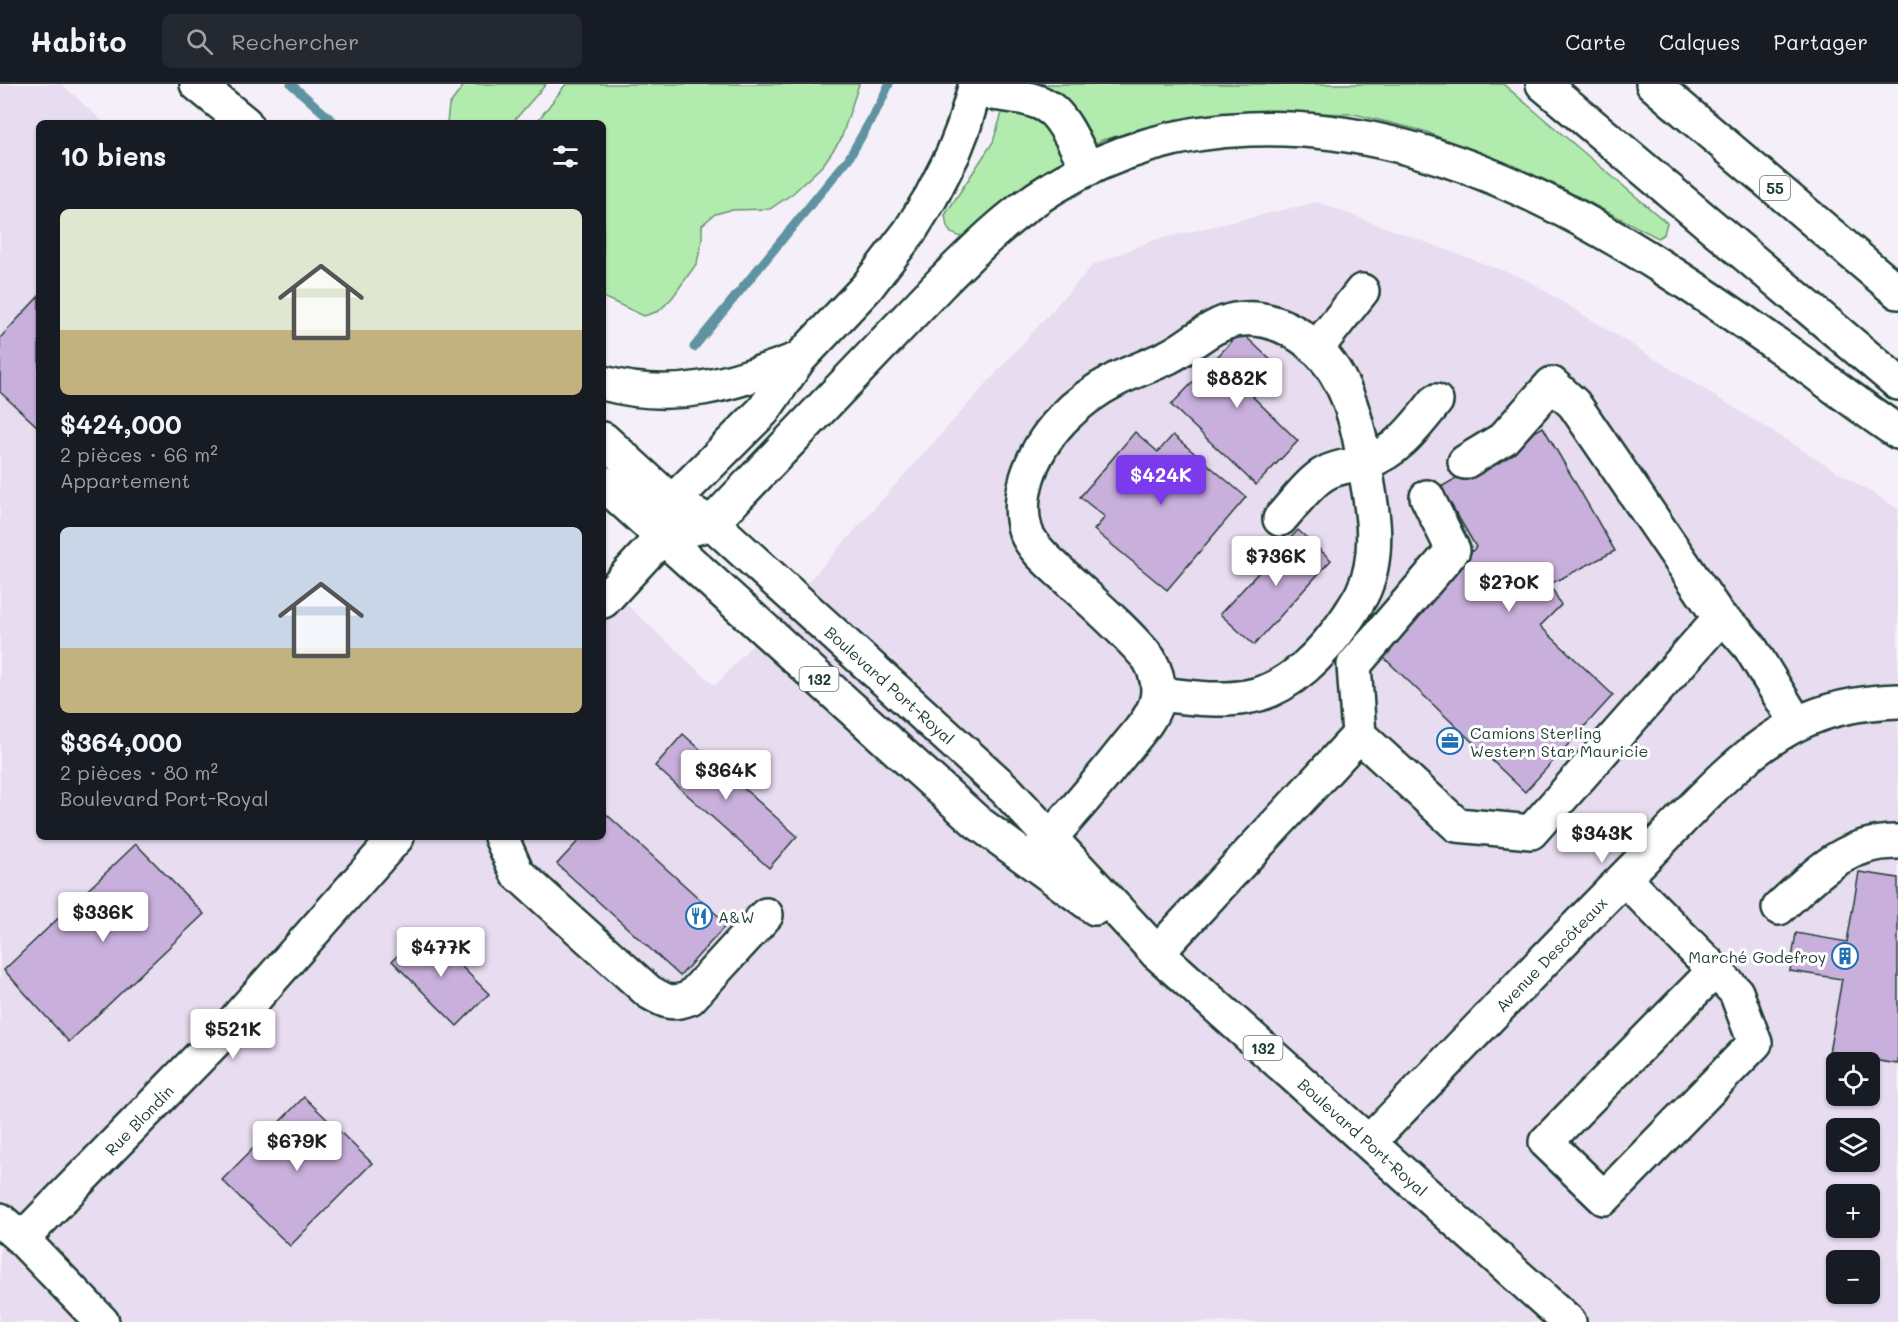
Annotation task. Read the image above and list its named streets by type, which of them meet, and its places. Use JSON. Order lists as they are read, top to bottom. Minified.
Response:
{"streets":{"main road":["55","132","Boulevard Port-Royal","Avenue Descôteaux","Rue Blondin"]},"crossings":[["Boulevard Port-Royal","Avenue Descôteaux"]],"places":{"office":["Camions Sterling Western Star Mauricie"],"restaurant":["A&W"],"building":["Marché Godefroy"]},"page":{"header":"Habito","search":"Rechercher","nav":["Carte","Calques","Partager"],"heading":"10 biens","list":[{"name":"$424,000","note":"2 pièces · 66 m² · Appartement"},{"name":"$364,000","note":"2 pièces · 80 m² · Boulevard Port-Royal"}],"price":["$882K","$424K","$736K","$270K","$364K","$343K","$336K","$477K","$521K","$679K"],"map_buttons":["+","−"]}}
